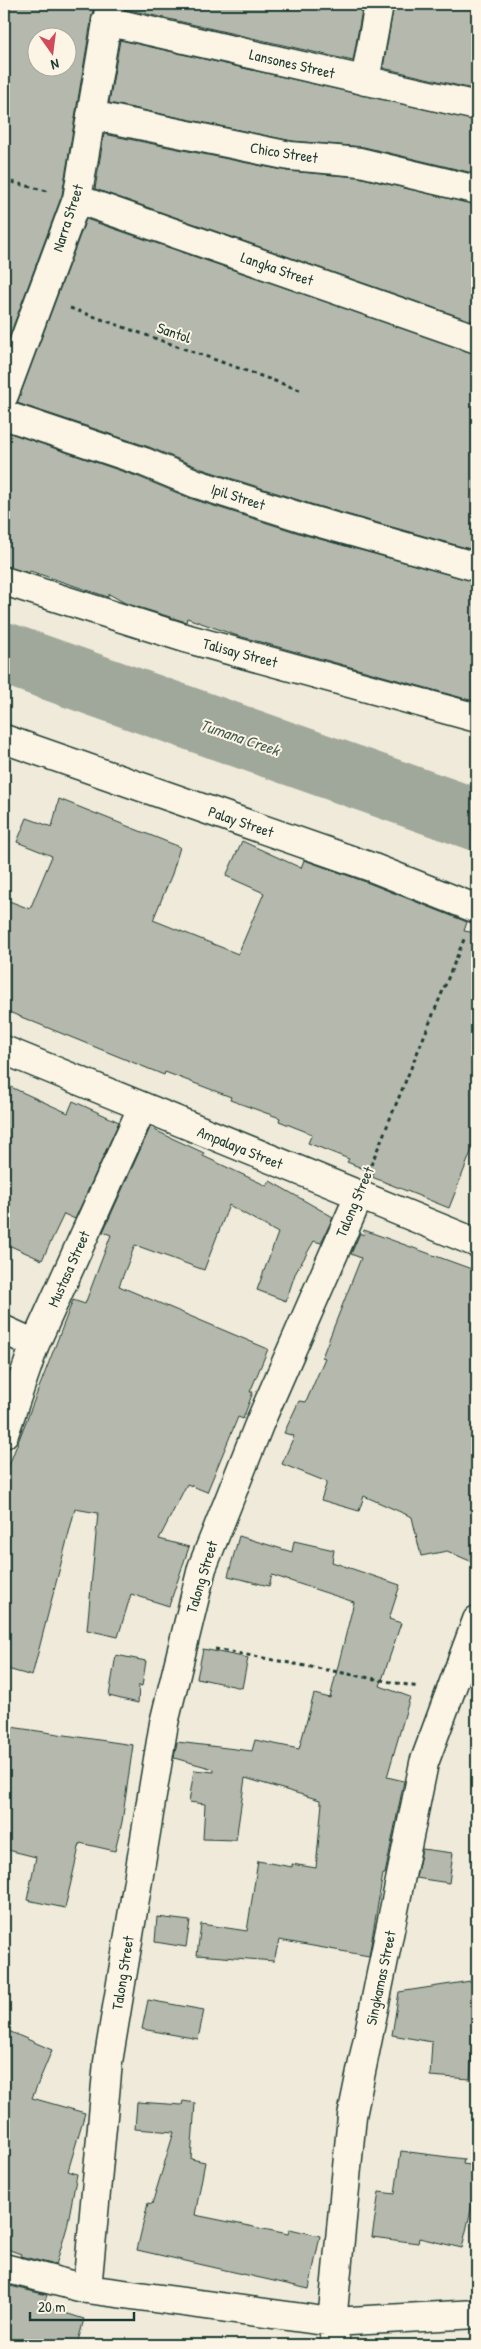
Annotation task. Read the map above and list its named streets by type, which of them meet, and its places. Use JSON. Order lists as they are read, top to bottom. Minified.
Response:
{"streets":{"street":["Lansones Street","Chico Street","Narra Street","Langka Street","Ipil Street","Talisay Street","Palay Street","Ampalaya Street","Talong Street","Mustasa Street","Singkamas Street"],"path":["Santol"]},"crossings":[["Lansones Street","Narra Street"],["Chico Street","Narra Street"],["Narra Street","Langka Street"],["Narra Street","Santol"],["Palay Street","Talong Street"],["Ampalaya Street","Talong Street"],["Ampalaya Street","Mustasa Street"]],"water":["Tumana Creek"],"scale_bar":"20 m","north":"bottom"}
